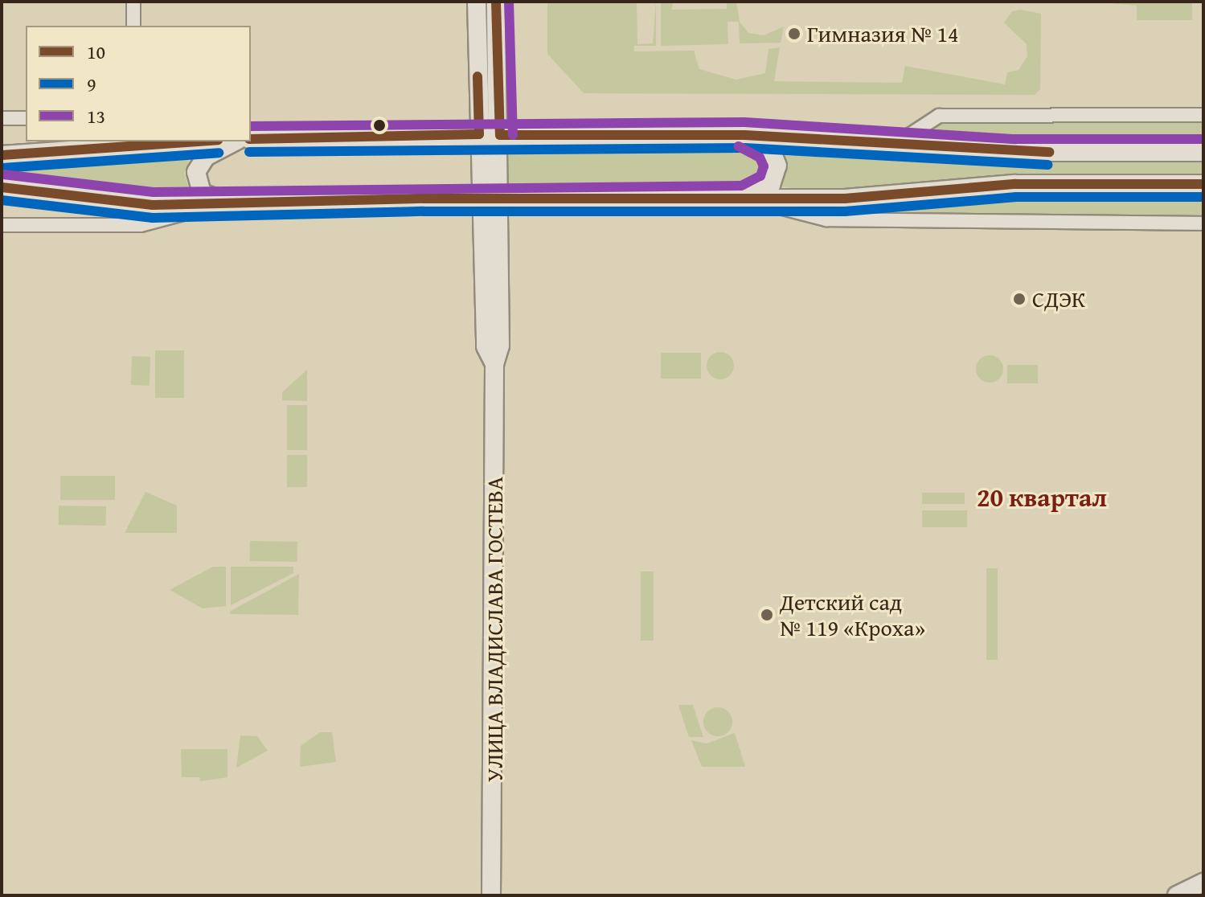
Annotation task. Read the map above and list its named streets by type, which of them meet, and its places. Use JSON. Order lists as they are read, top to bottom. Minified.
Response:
{"streets":{"main road":["УЛИЦА ВЛАДИСЛАВА ГОСТЕВА"]},"districts":["20 квартал"],"places":["Гимназия № 14","СДЭК","Детский сад № 119 «Кроха»"],"lines":["transit line 10","transit line 13","transit line 9"],"legend":["10","9","13"]}
